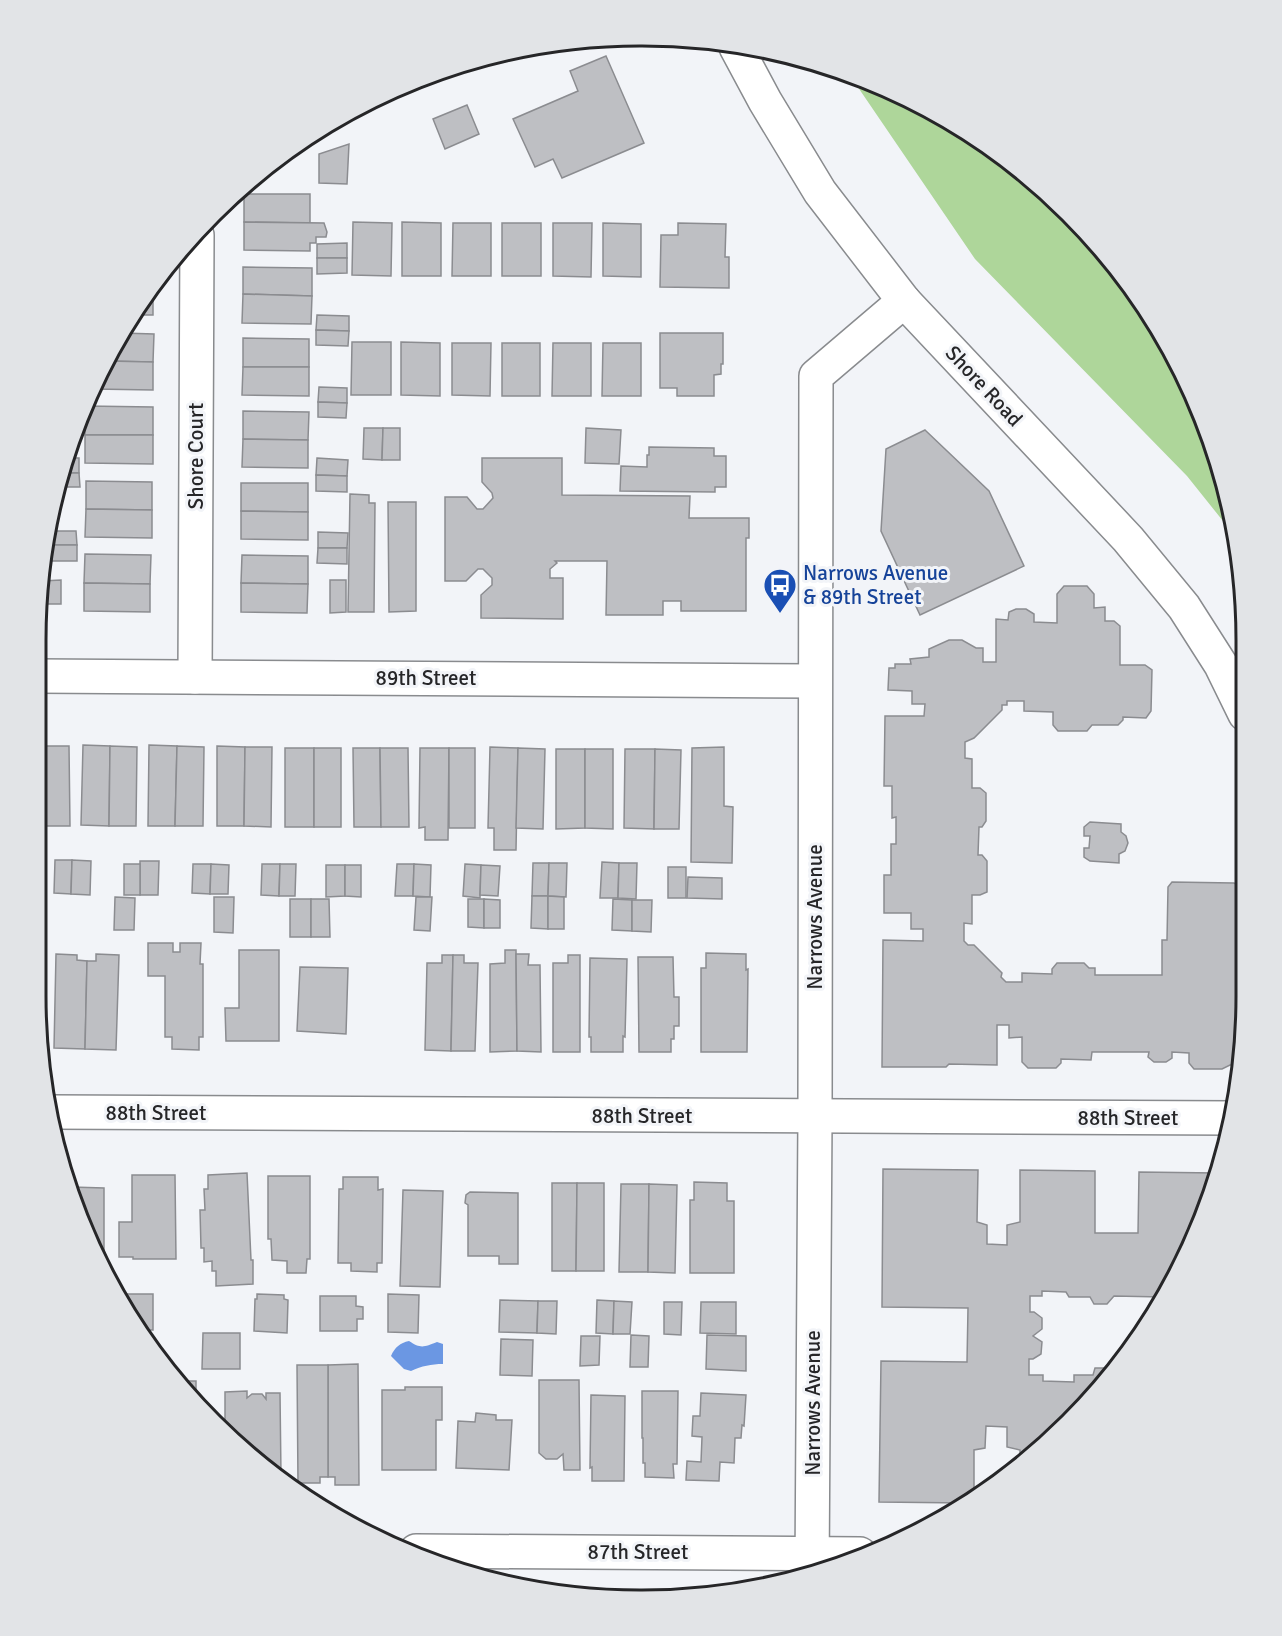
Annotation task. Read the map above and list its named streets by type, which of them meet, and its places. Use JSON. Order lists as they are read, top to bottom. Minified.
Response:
{"streets":{"street":["Shore Road","Shore Court","89th Street","Narrows Avenue","88th Street","87th Street"]},"crossings":[["Shore Road","Narrows Avenue"],["Shore Court","89th Street"],["89th Street","Narrows Avenue"],["Narrows Avenue","88th Street"],["Narrows Avenue","87th Street"]],"places":{"bus stop":["Narrows Avenue & 89th Street"]}}
